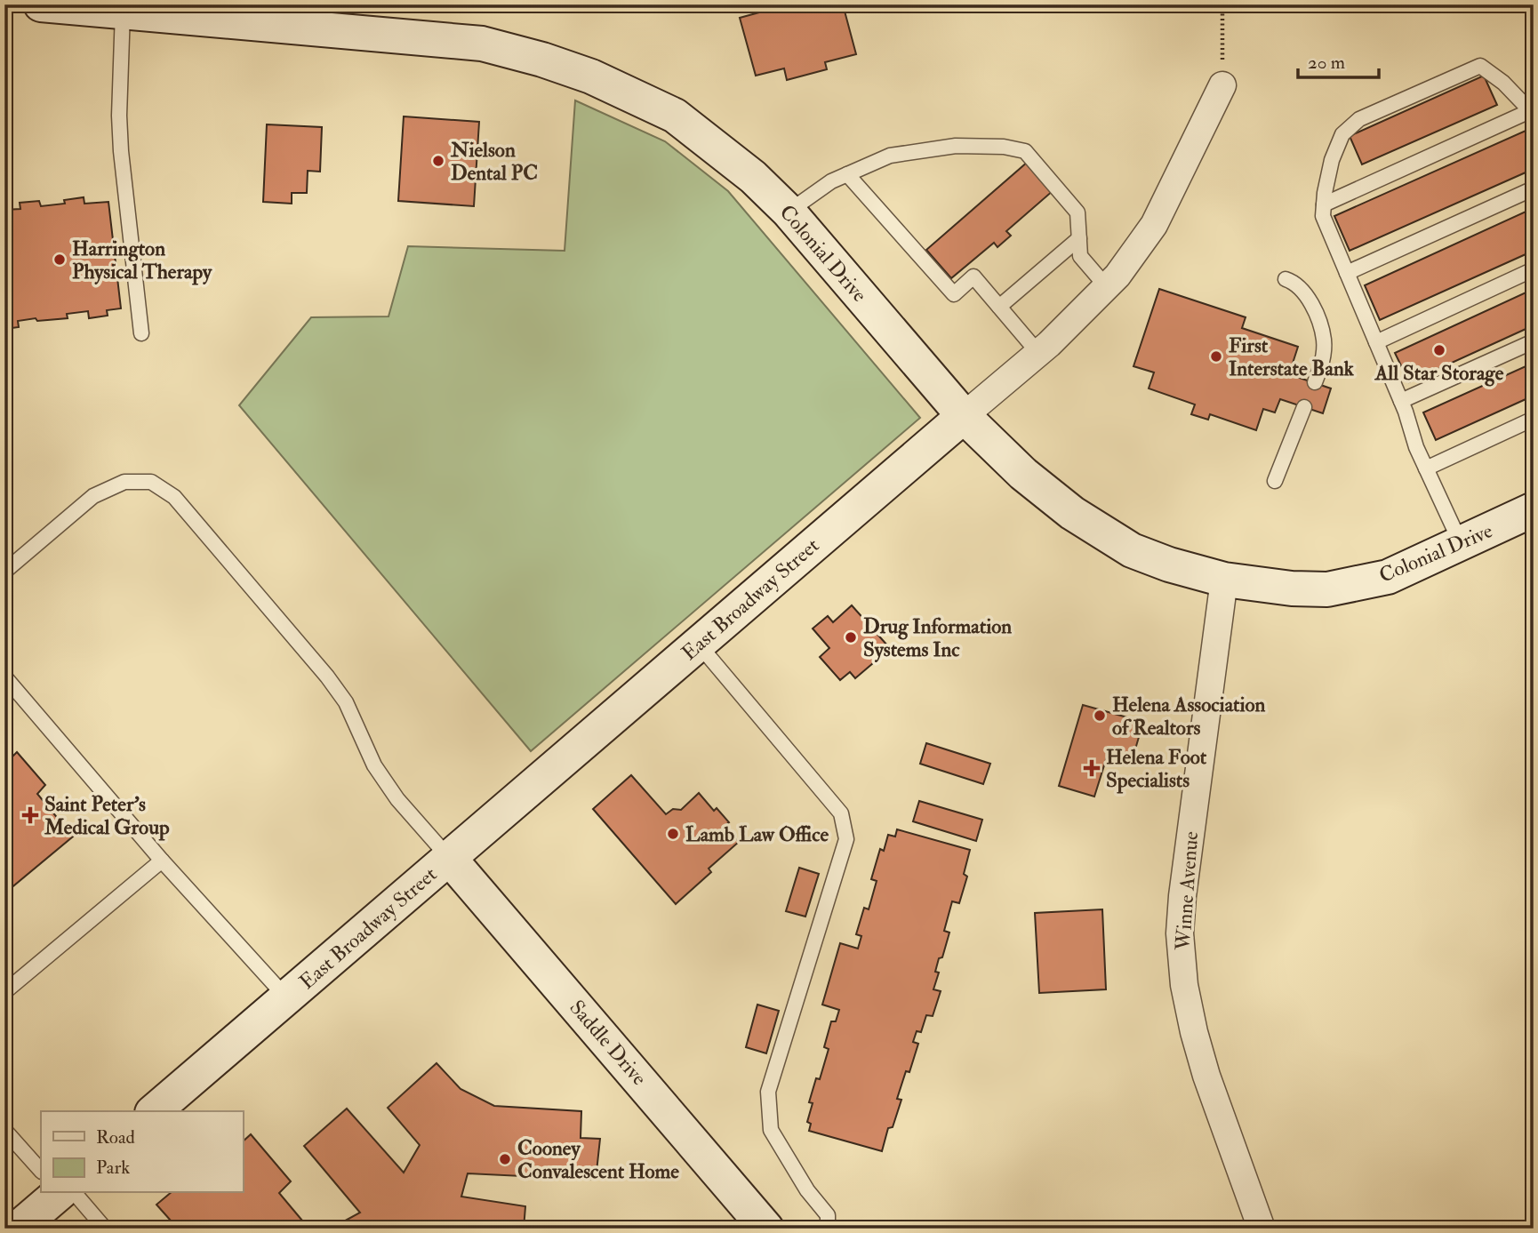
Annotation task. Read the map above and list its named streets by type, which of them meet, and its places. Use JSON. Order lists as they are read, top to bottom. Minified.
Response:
{"streets":{"main road":["Colonial Drive","East Broadway Street","Saddle Drive"],"street":["Winne Avenue"]},"crossings":[["Colonial Drive","East Broadway Street"],["Colonial Drive","Winne Avenue"],["East Broadway Street","Saddle Drive"]],"places":{"other":["Nielson Dental PC","Harrington Physical Therapy","All Star Storage","First Interstate Bank","Drug Information Systems Inc","Helena Association of Realtors","Lamb Law Office","Cooney Convalescent Home"],"health":["Helena Foot Specialists","Saint Peter's Medical Group"]},"legend":["Road","Park"],"scale_bar":"20 m"}
